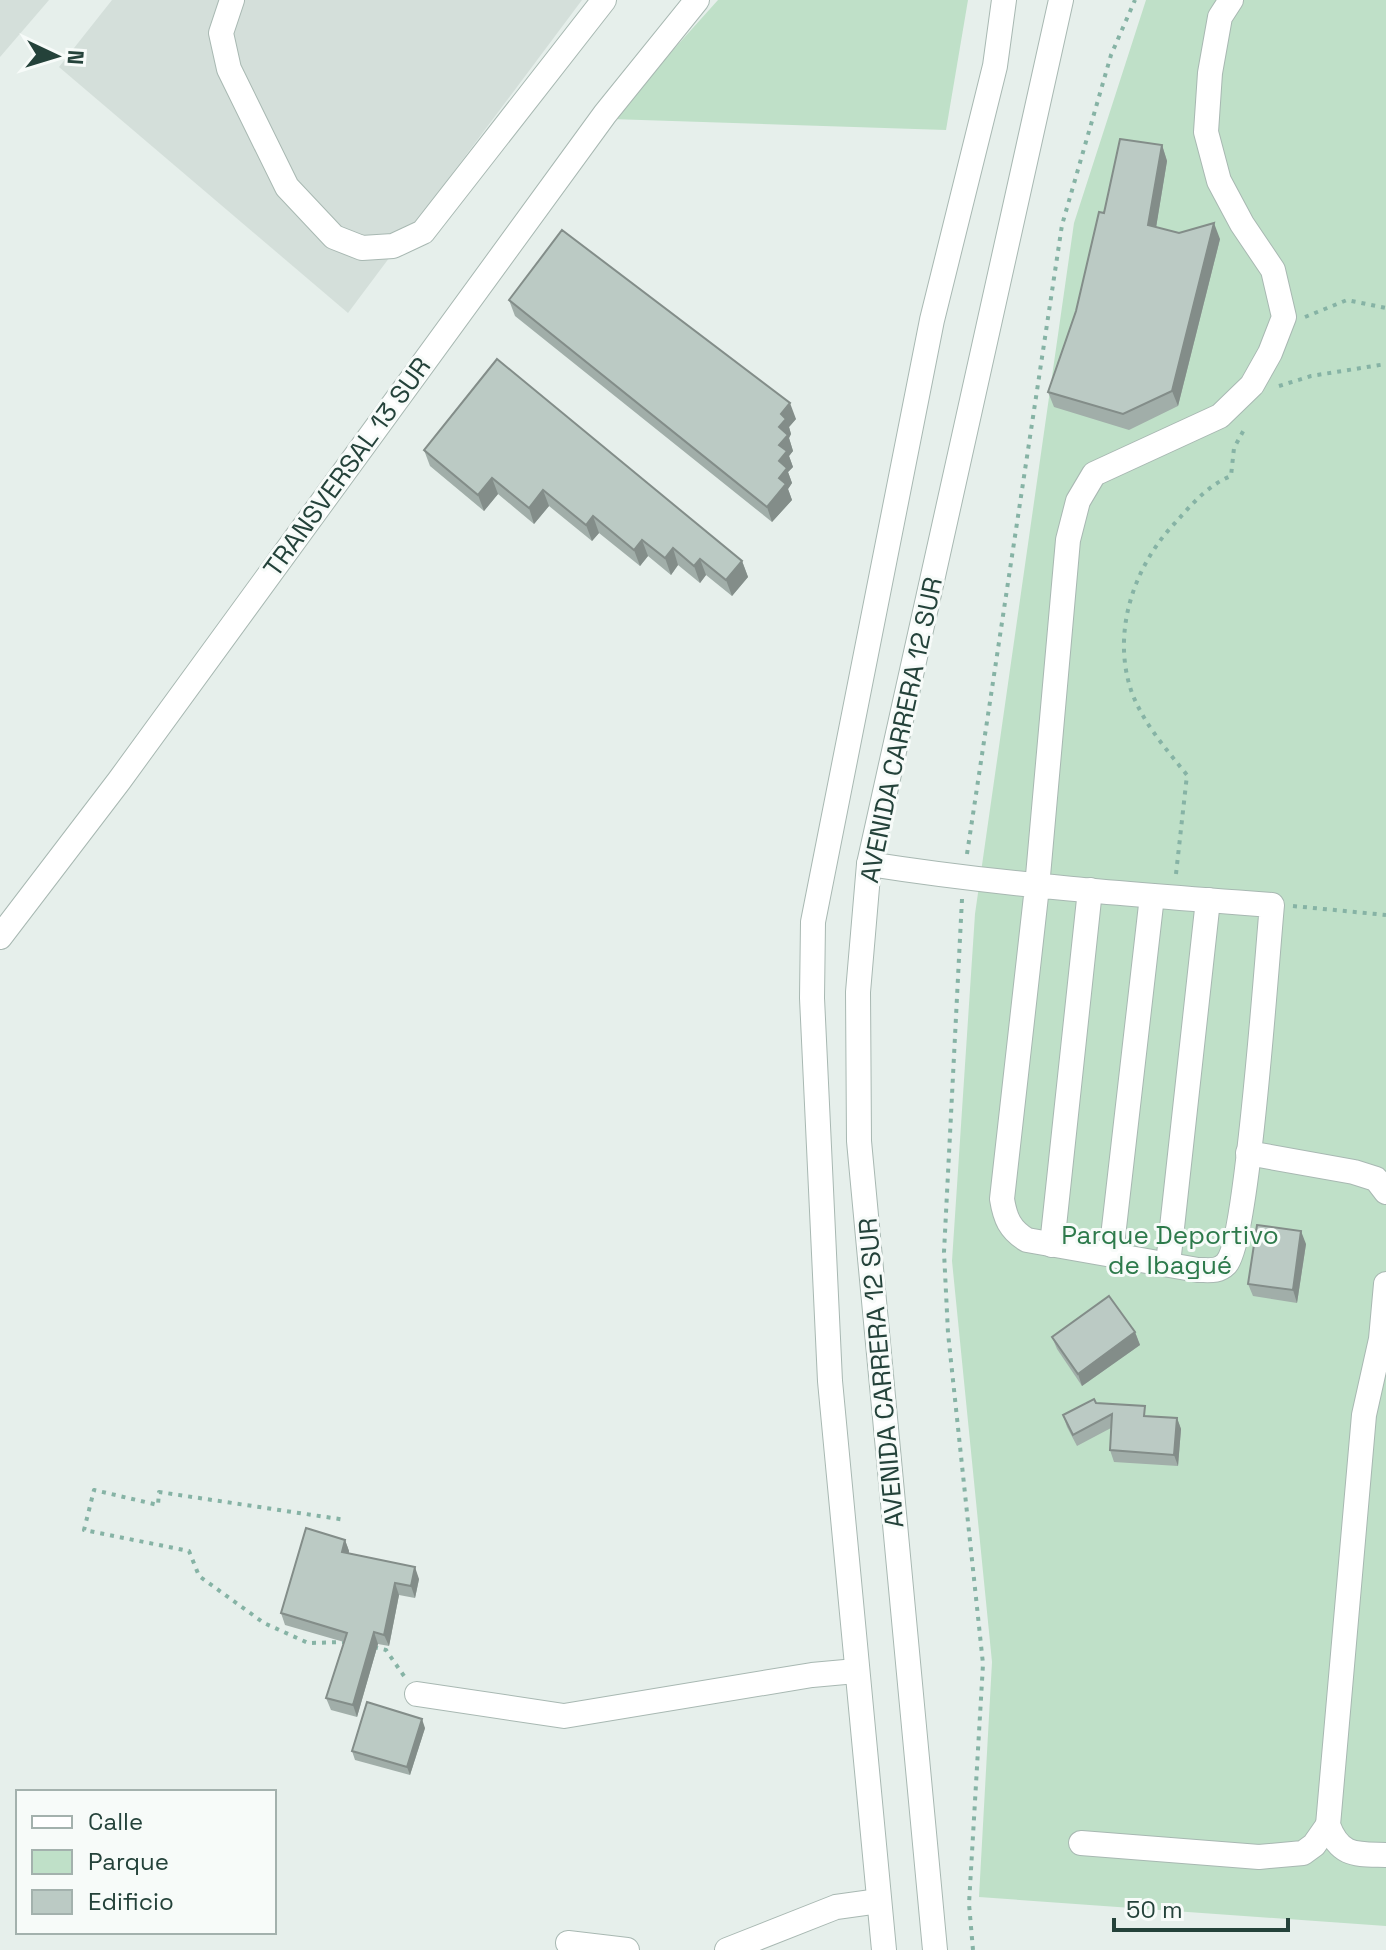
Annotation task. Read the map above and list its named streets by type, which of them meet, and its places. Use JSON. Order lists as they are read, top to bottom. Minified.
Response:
{"streets":{"street":["TRANSVERSAL 13 SUR","AVENIDA CARRERA 12 SUR"]},"parks":["Parque Deportivo de Ibagué"],"legend":["Calle","Parque","Edificio"],"scale_bar":"50 m","north":"right"}
